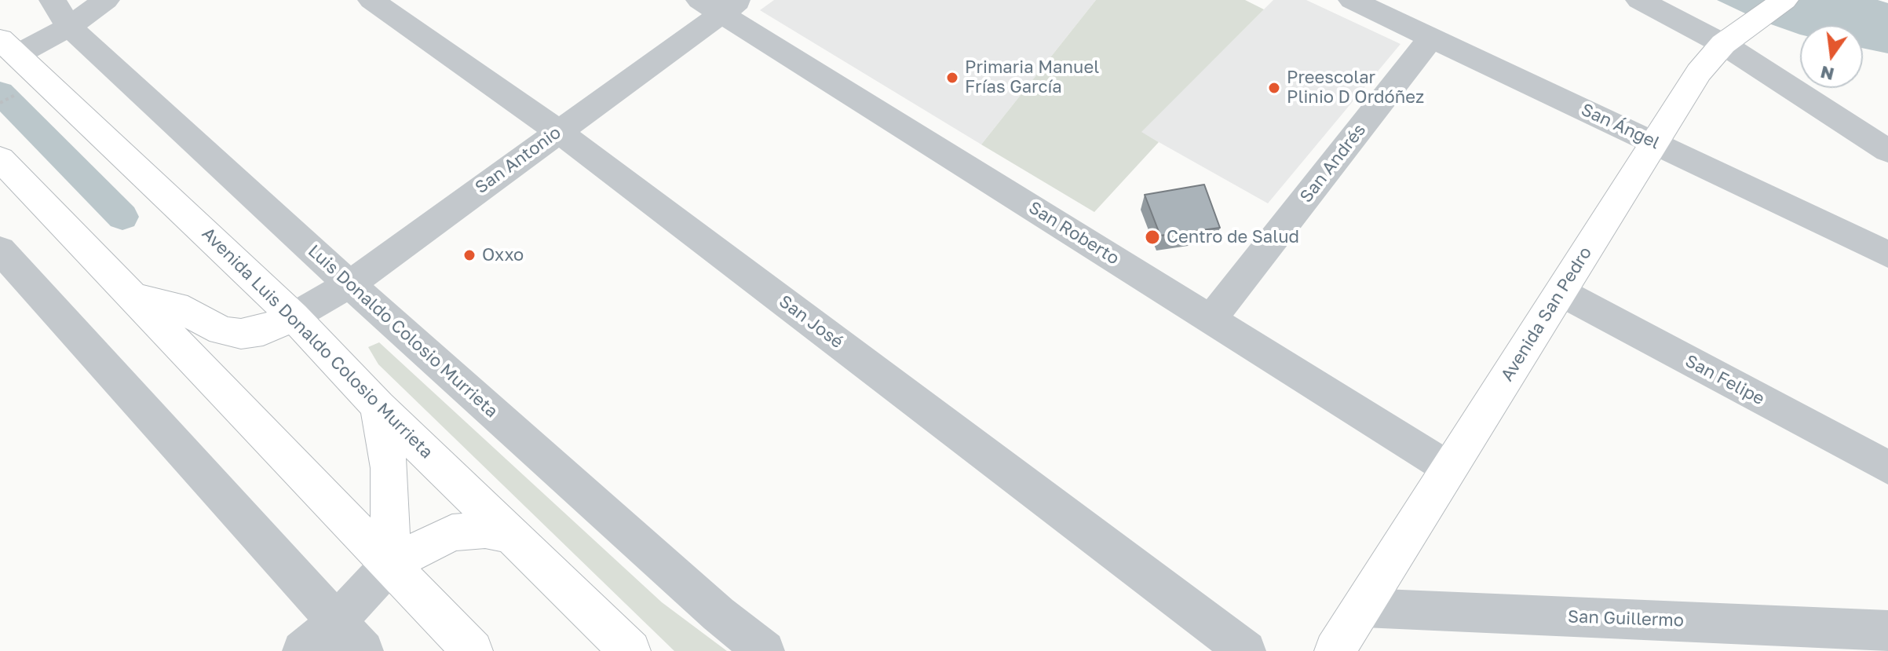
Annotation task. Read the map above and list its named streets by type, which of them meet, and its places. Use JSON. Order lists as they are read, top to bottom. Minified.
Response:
{"streets":{"main road":["Avenida San Pedro","Avenida Luis Donaldo Colosio Murrieta"],"street":["San Ángel","San Antonio","San Andrés","San Roberto","San José","Luis Donaldo Colosio Murrieta","San Felipe","San Guillermo"]},"crossings":[["San Ángel","San Andrés"],["San Ángel","Avenida San Pedro"],["San Antonio","San Roberto"],["San Antonio","San José"],["San Antonio","Luis Donaldo Colosio Murrieta"],["San Antonio","Avenida Luis Donaldo Colosio Murrieta"],["San Andrés","San Roberto"],["San Roberto","Avenida San Pedro"],["Avenida San Pedro","San Felipe"],["Avenida San Pedro","San Guillermo"]],"places":["Primaria Manuel Frías García","Preescolar Plinio D Ordóñez","Centro de Salud","Oxxo"],"north":"bottom"}
